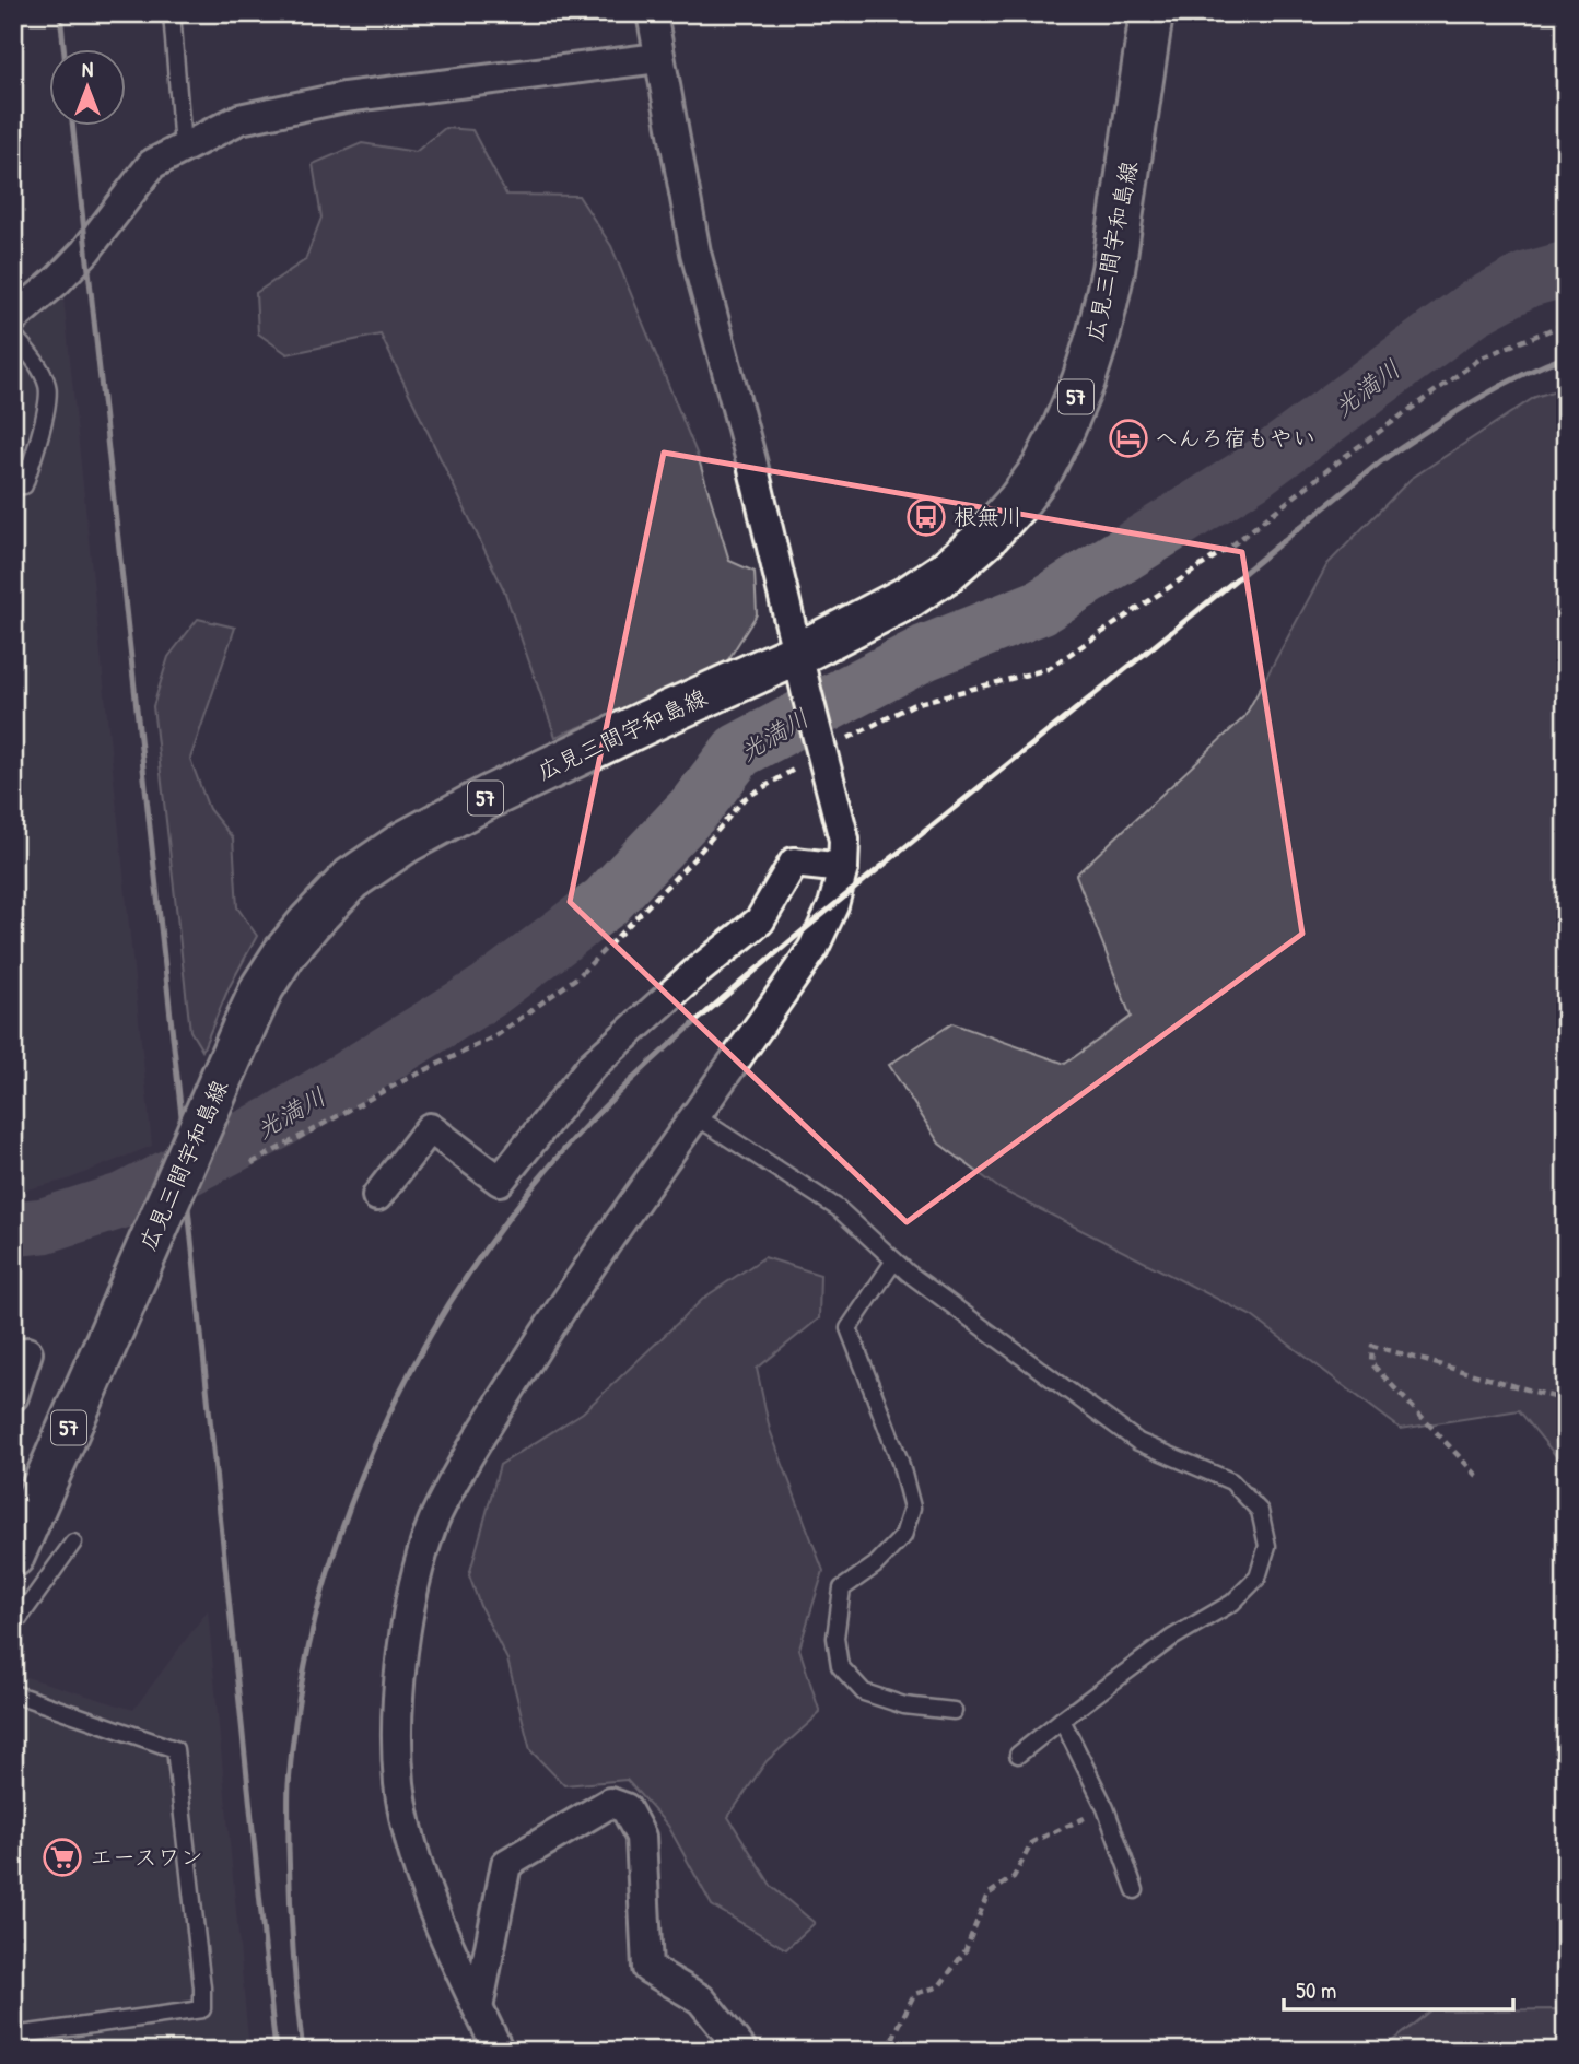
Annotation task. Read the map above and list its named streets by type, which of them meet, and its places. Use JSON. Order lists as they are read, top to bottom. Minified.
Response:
{"streets":{"main road":["広見三間宇和島線","57"]},"water":["光満川"],"places":{"hotel":["へんろ宿もやい"],"bus stop":["根無川"],"supermarket":["エースワン"]},"scale_bar":"50 m","north":"top"}
